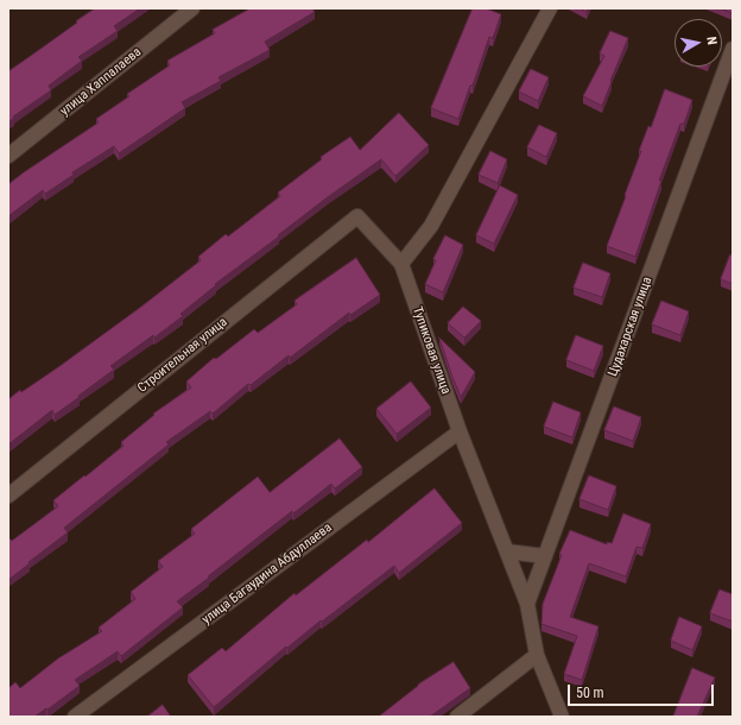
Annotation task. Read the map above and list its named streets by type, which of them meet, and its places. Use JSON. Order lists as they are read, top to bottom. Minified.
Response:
{"streets":{"street":["улица Хаппалаева","Цудахарская улица","Тупиковая улица","Строительная улица","улица Багаудина Абдуллаева"]},"crossings":[["Цудахарская улица","Тупиковая улица"],["Тупиковая улица","Строительная улица"],["Тупиковая улица","улица Багаудина Абдуллаева"]],"scale_bar":"50 m","north":"right"}
